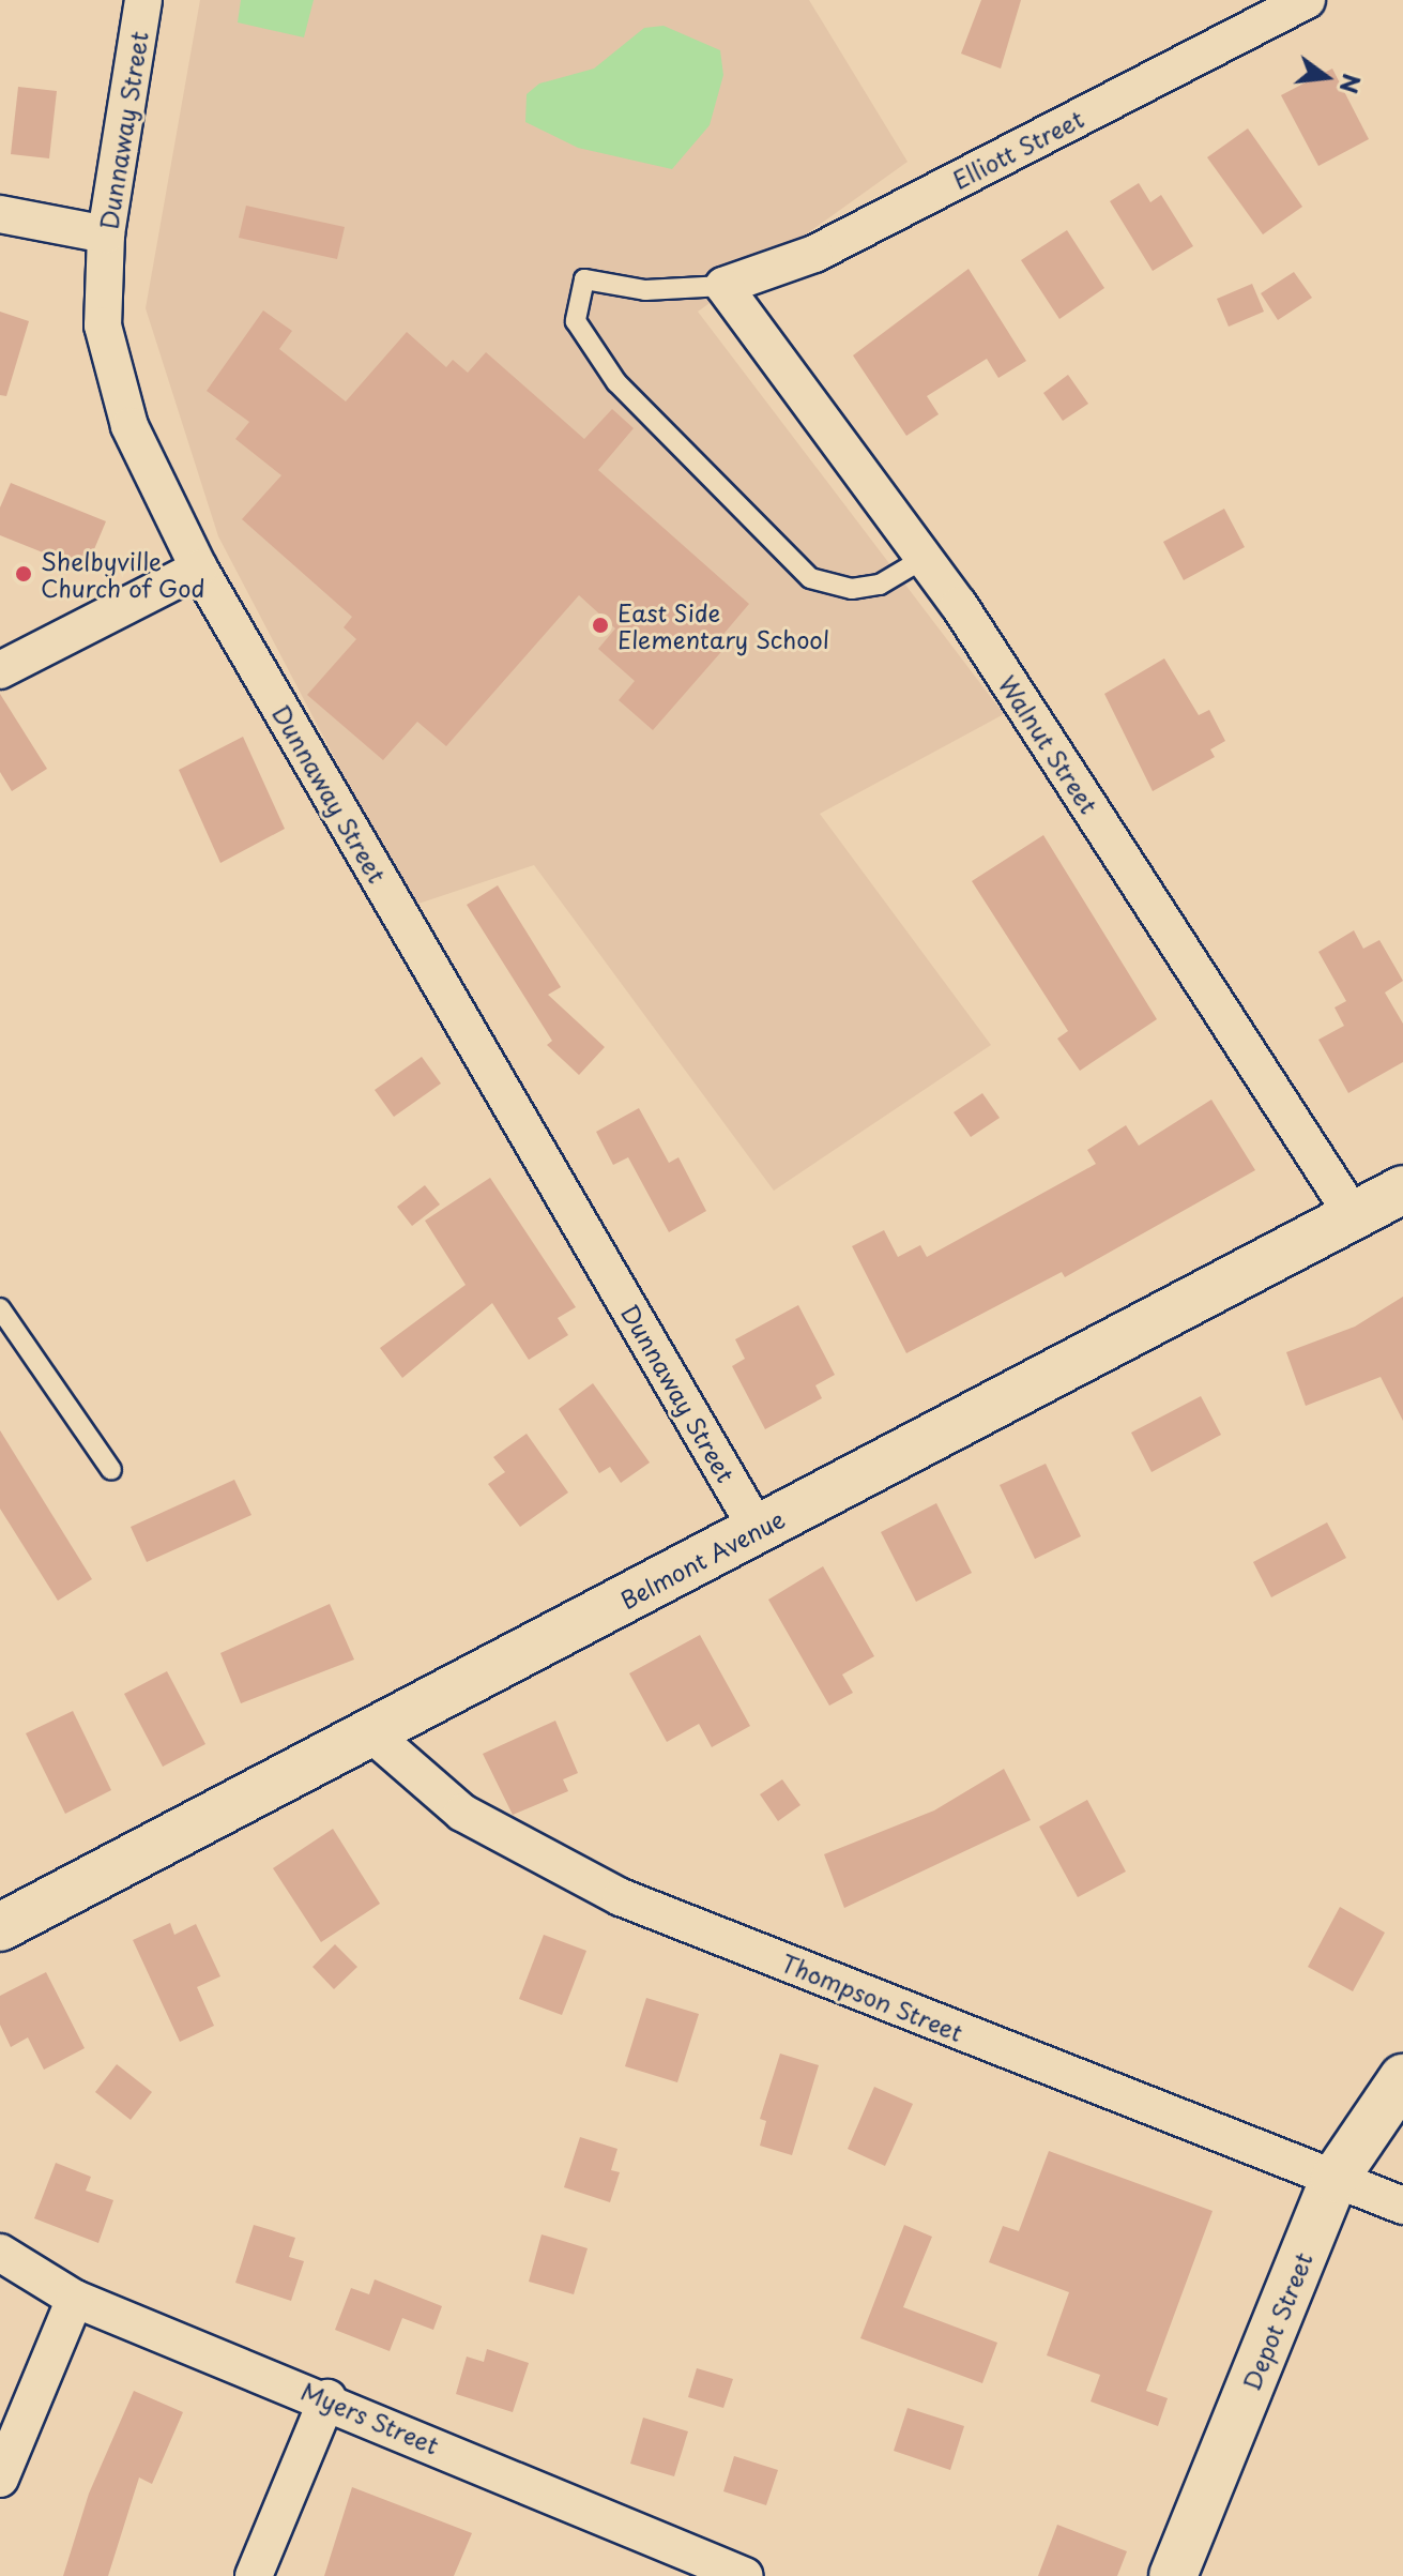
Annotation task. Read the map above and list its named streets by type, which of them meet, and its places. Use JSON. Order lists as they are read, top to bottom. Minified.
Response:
{"streets":{"main road":["Belmont Avenue","Depot Street"],"street":["Dunnaway Street","Elliott Street","Walnut Street","Thompson Street","Myers Street"]},"crossings":[["Dunnaway Street","Belmont Avenue"],["Elliott Street","Walnut Street"],["Walnut Street","Belmont Avenue"],["Belmont Avenue","Thompson Street"],["Thompson Street","Depot Street"]],"places":["Shelbyville Church of God","East Side Elementary School"],"north":"right"}
